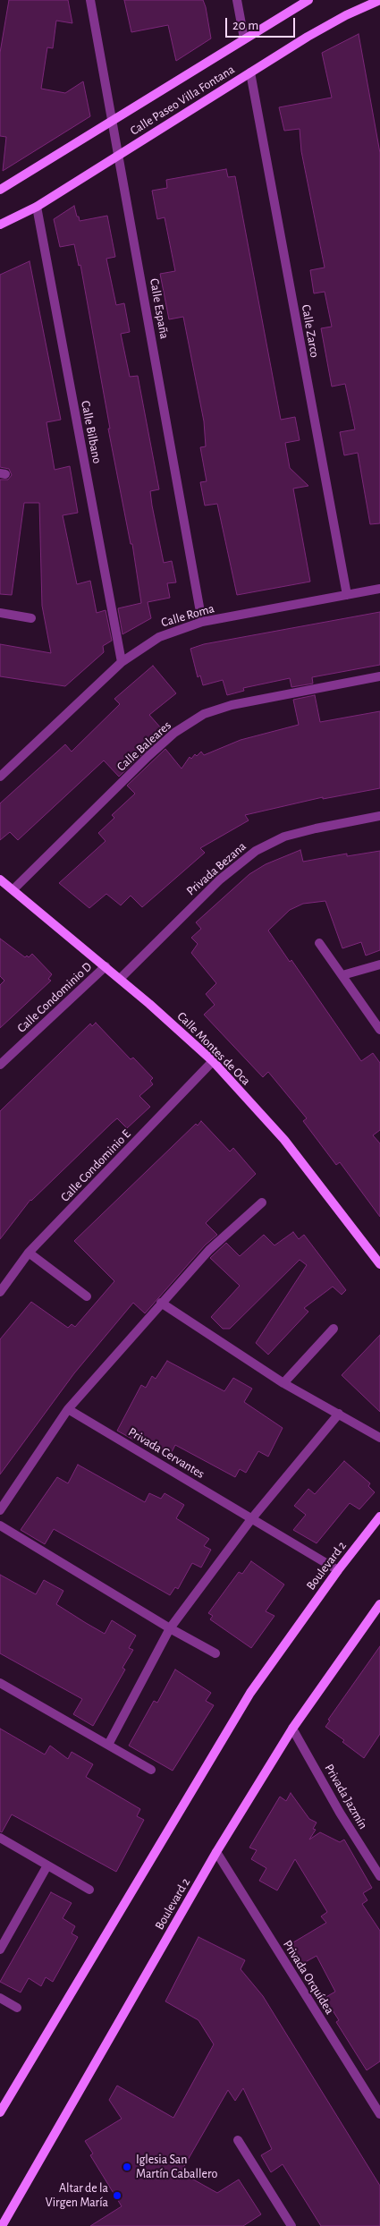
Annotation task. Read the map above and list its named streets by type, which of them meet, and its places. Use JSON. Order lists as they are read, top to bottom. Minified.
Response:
{"streets":{"main road":["Calle Paseo Villa Fontana","Calle Montes de Oca","Boulevard 2"],"street":["Calle España","Calle Zarco","Calle Bilbano","Calle Roma","Calle Baleares","Privada Bezana","Calle Condominio D","Calle Condominio E","Privada Cervantes","Privada Jazmín","Privada Orquídea"]},"crossings":[["Calle Paseo Villa Fontana","Calle España"],["Calle Paseo Villa Fontana","Calle Zarco"],["Calle Paseo Villa Fontana","Calle Bilbano"],["Calle España","Calle Roma"],["Calle Zarco","Calle Roma"],["Calle Bilbano","Calle Roma"],["Calle Baleares","Calle Montes de Oca"],["Privada Bezana","Calle Montes de Oca"],["Calle Condominio D","Calle Montes de Oca"],["Calle Montes de Oca","Calle Condominio E"],["Privada Cervantes","Boulevard 2"],["Boulevard 2","Privada Jazmín"],["Boulevard 2","Privada Orquídea"]],"places":["Iglesia San Martín Caballero","Altar de la Virgen María"],"scale_bar":"20 m"}
